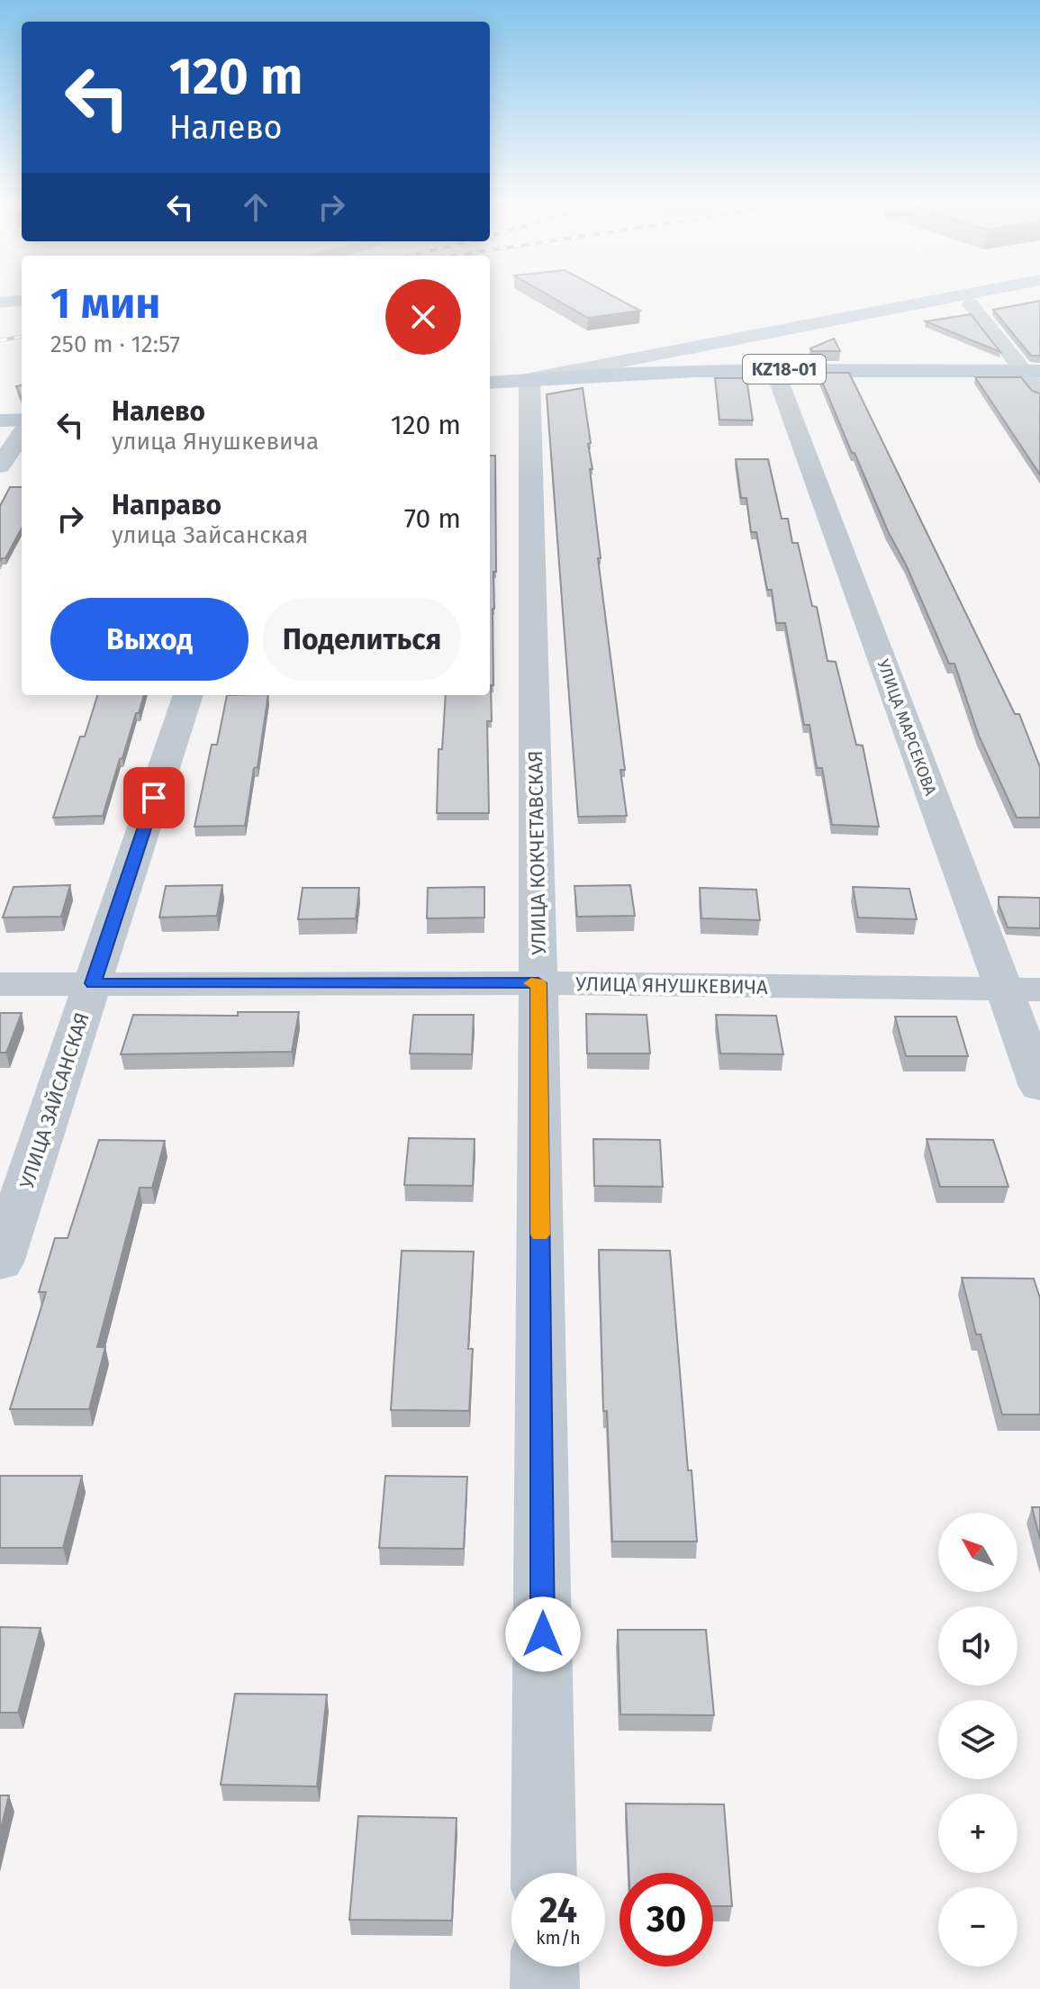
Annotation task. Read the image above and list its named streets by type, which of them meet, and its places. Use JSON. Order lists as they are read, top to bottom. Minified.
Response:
{"streets":{"main road":["KZ18-01"],"street":["УЛИЦА МАРСЕКОВА","УЛИЦА КОКЧЕТАВСКАЯ","УЛИЦА ЯНУШКЕВИЧА","УЛИЦА ЗАЙСАНСКАЯ"]},"crossings":[["KZ18-01","УЛИЦА МАРСЕКОВА"],["KZ18-01","УЛИЦА КОКЧЕТАВСКАЯ"],["УЛИЦА МАРСЕКОВА","УЛИЦА ЯНУШКЕВИЧА"],["УЛИЦА КОКЧЕТАВСКАЯ","УЛИЦА ЯНУШКЕВИЧА"],["УЛИЦА ЯНУШКЕВИЧА","УЛИЦА ЗАЙСАНСКАЯ"]],"north":"top left","page":{"turn":["120 m","Налево"],"heading":["1 мин","250 m · 12:57"],"list":[{"name":"Налево","note":"улица Янушкевича","value":"120 m"},{"name":"Направо","note":"улица Зайсанская","value":"70 m"}],"buttons":["Выход","Поделиться"],"map_buttons":["+","−"],"speed":"24 km/h","limit":"30"}}
